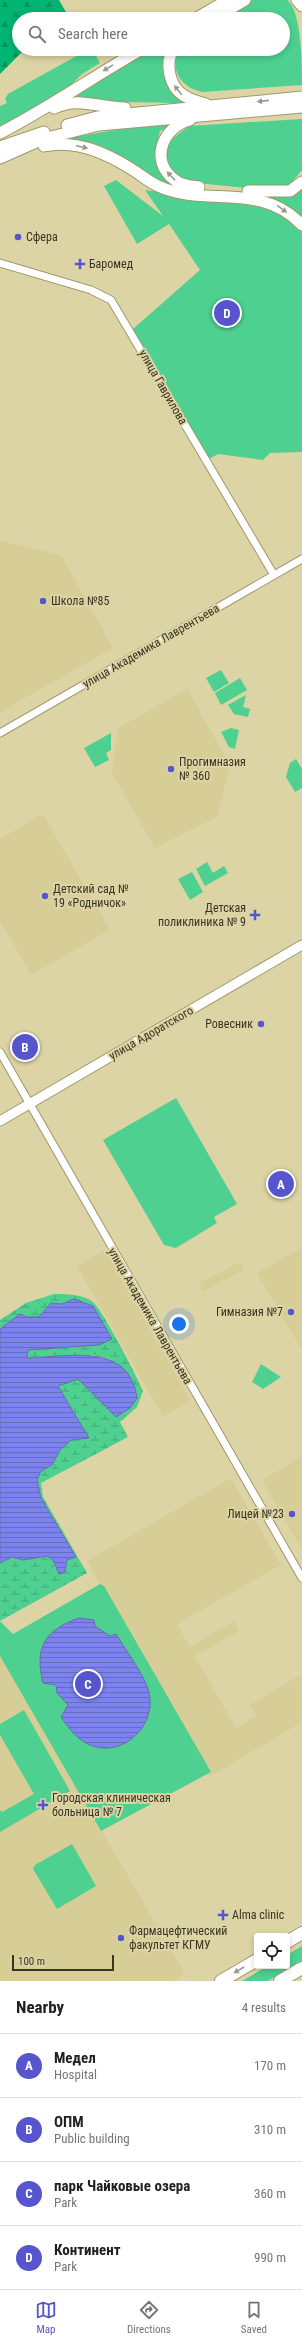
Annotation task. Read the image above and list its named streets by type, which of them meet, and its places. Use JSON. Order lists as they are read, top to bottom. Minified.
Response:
{"streets":{"street":["улица Гаврилова","улица Академика Лаврентьева","улица Адоратского"]},"crossings":[["улица Гаврилова","улица Академика Лаврентьева"],["улица Академика Лаврентьева","улица Адоратского"]],"places":{"other":["Сфера","Школа №85","Прогимназия № 360","Детский сад № 19 «Родничок»","Ровесник","Гимназия №7","Лицей №23","Фармацефтический факультет КГМУ"],"health":["Баромед","Детская поликлиника № 9","Городская клиническая больница № 7","Alma clinic"]},"scale_bar":"100 m","page":{"search":"Search here","pins":["D","B","A","C"],"scale":"100 m","heading":["Nearby","4 results"],"list":[{"mark":"A","name":"Медел","note":"Hospital","value":"170 m"},{"mark":"B","name":"ОПМ","note":"Public building","value":"310 m"},{"mark":"C","name":"парк Чайковые озера","note":"Park","value":"360 m"},{"mark":"D","name":"Континент","note":"Park","value":"990 m"}],"nav":["Map","Directions","Saved"]}}
